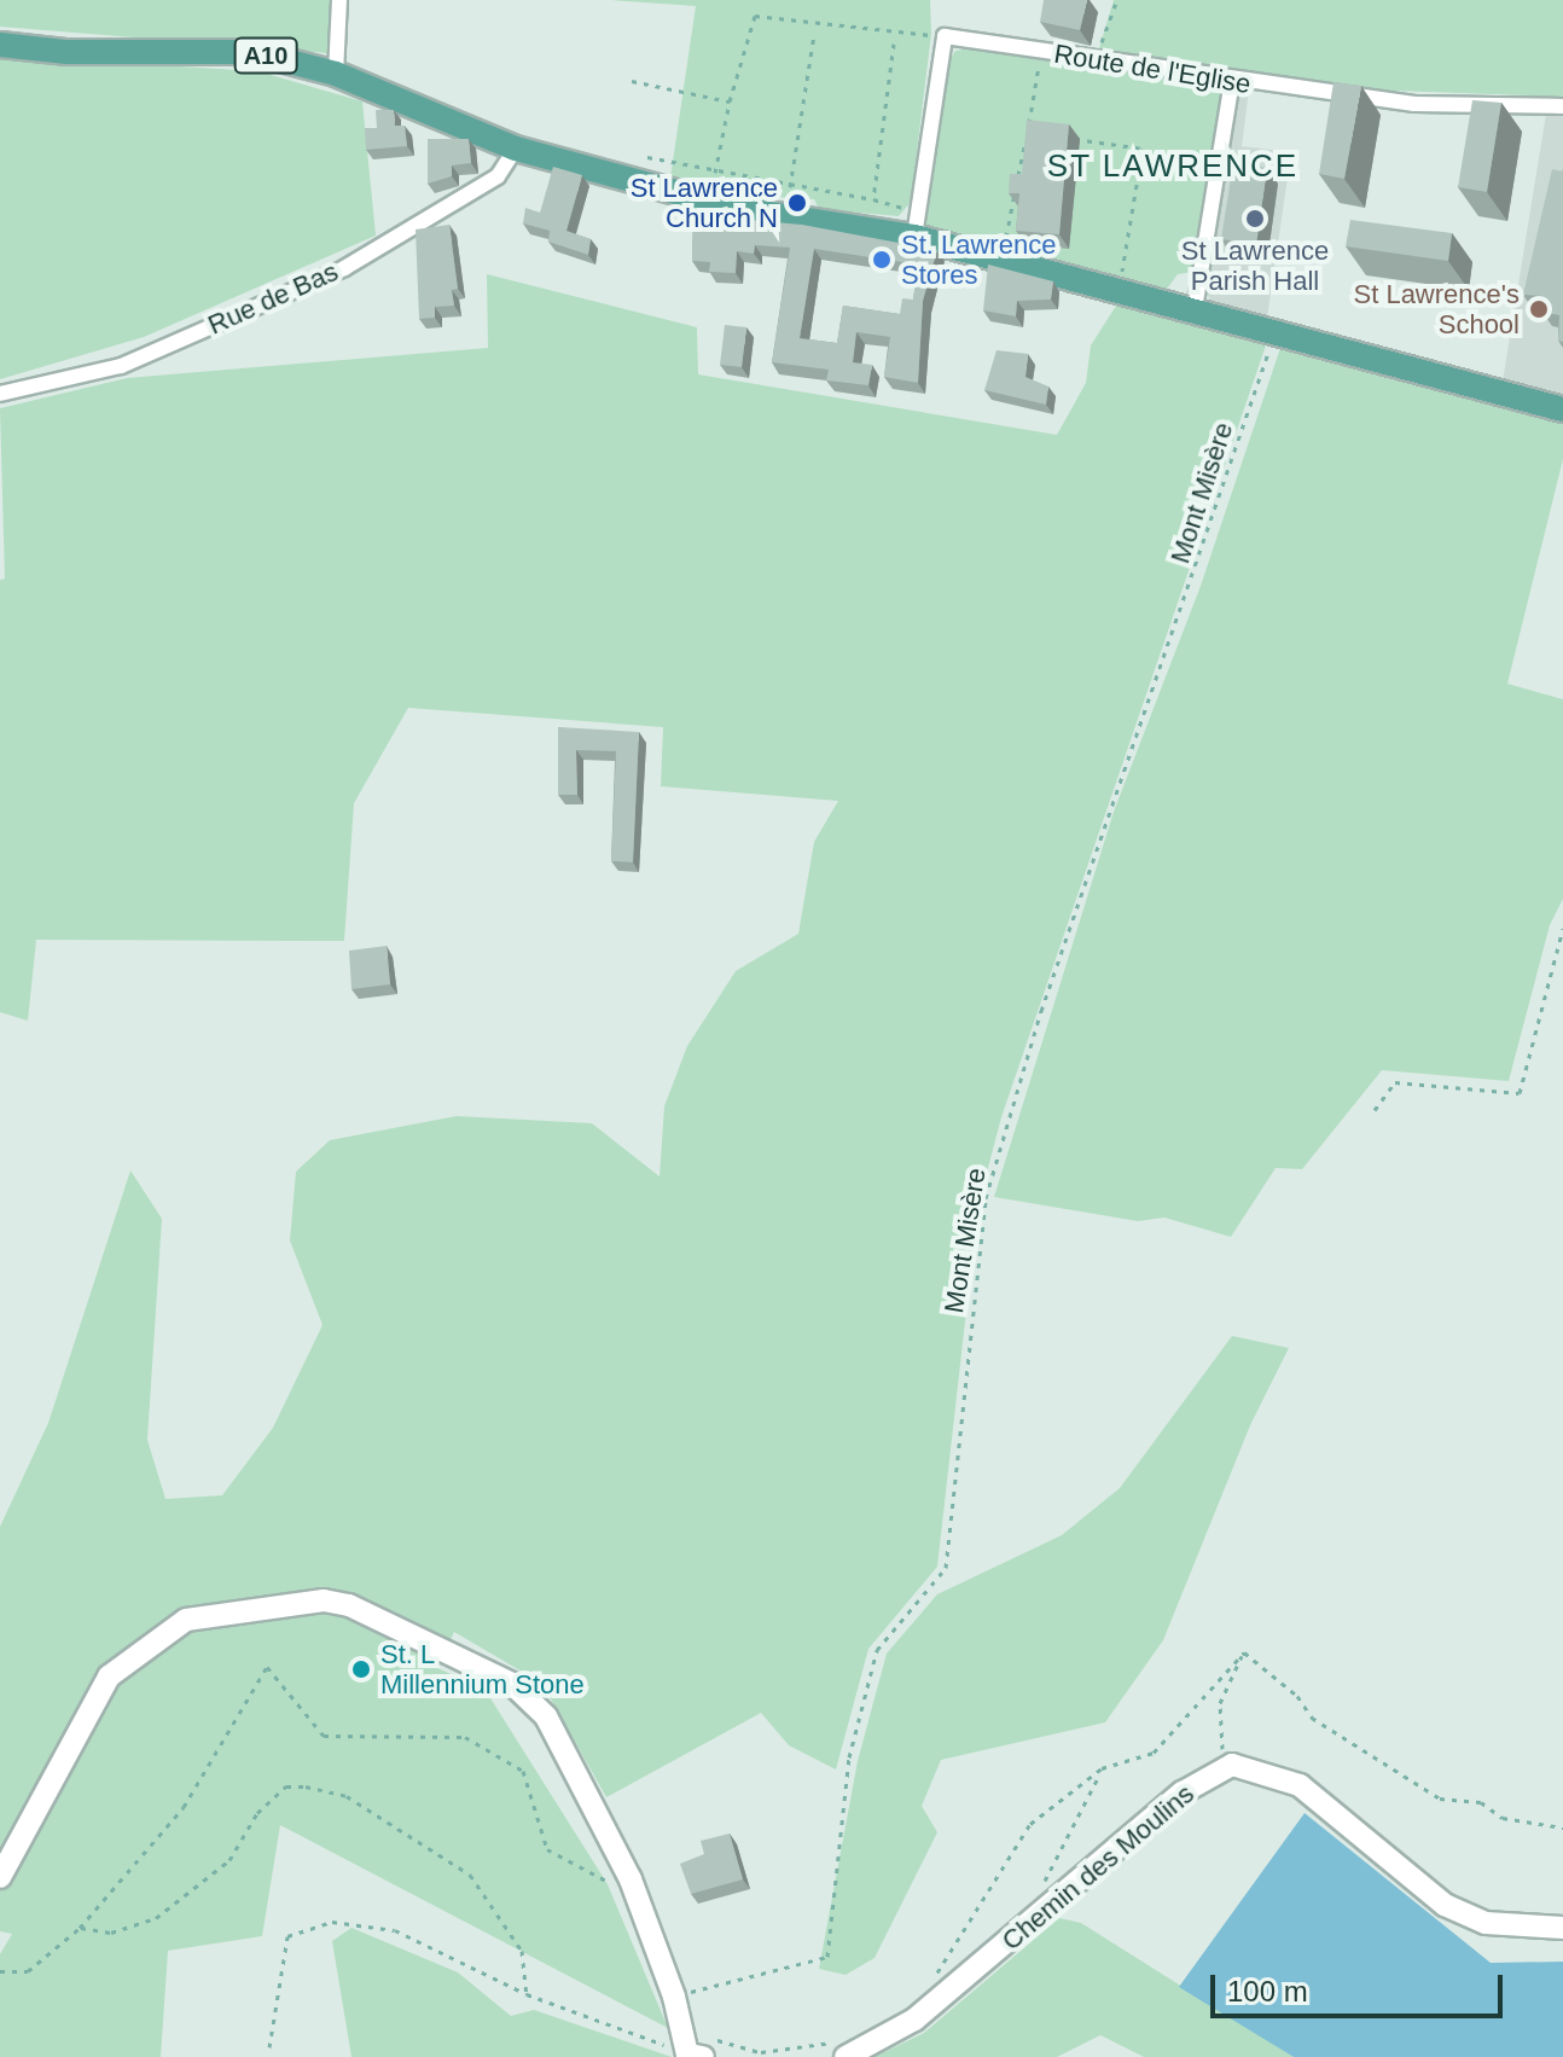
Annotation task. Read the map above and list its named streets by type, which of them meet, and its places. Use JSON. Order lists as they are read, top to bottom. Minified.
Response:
{"streets":{"main road":["A10"],"street":["Route de l'Eglise","Rue de Bas","Chemin des Moulins"],"path":["Mont Misère"]},"crossings":[["A10","Rue de Bas"],["A10","Mont Misère"]],"districts":["ST LAWRENCE"],"places":["St Lawrence Church N","St Lawrence Parish Hall","St. Lawrence Stores","St Lawrence's School","St. L Millennium Stone"],"scale_bar":"100 m"}
